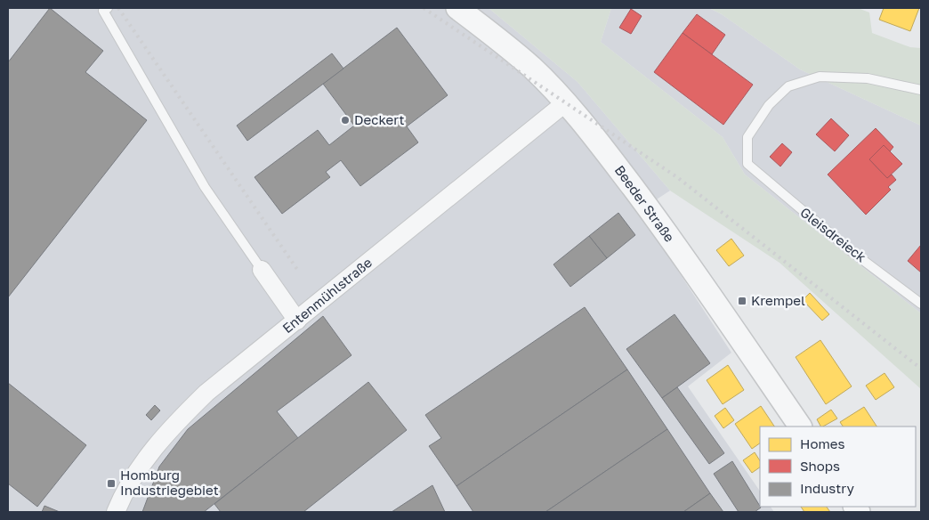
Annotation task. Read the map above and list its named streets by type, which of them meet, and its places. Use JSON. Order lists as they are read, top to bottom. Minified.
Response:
{"streets":{"street":["Beeder Straße","Entenmühlstraße"],"lane":["Gleisdreieck"]},"crossings":[["Beeder Straße","Entenmühlstraße"]],"places":{"other":["Deckert"],"transit":["Krempel","Homburg Industriegebiet"]},"legend":["Homes","Shops","Industry"]}
